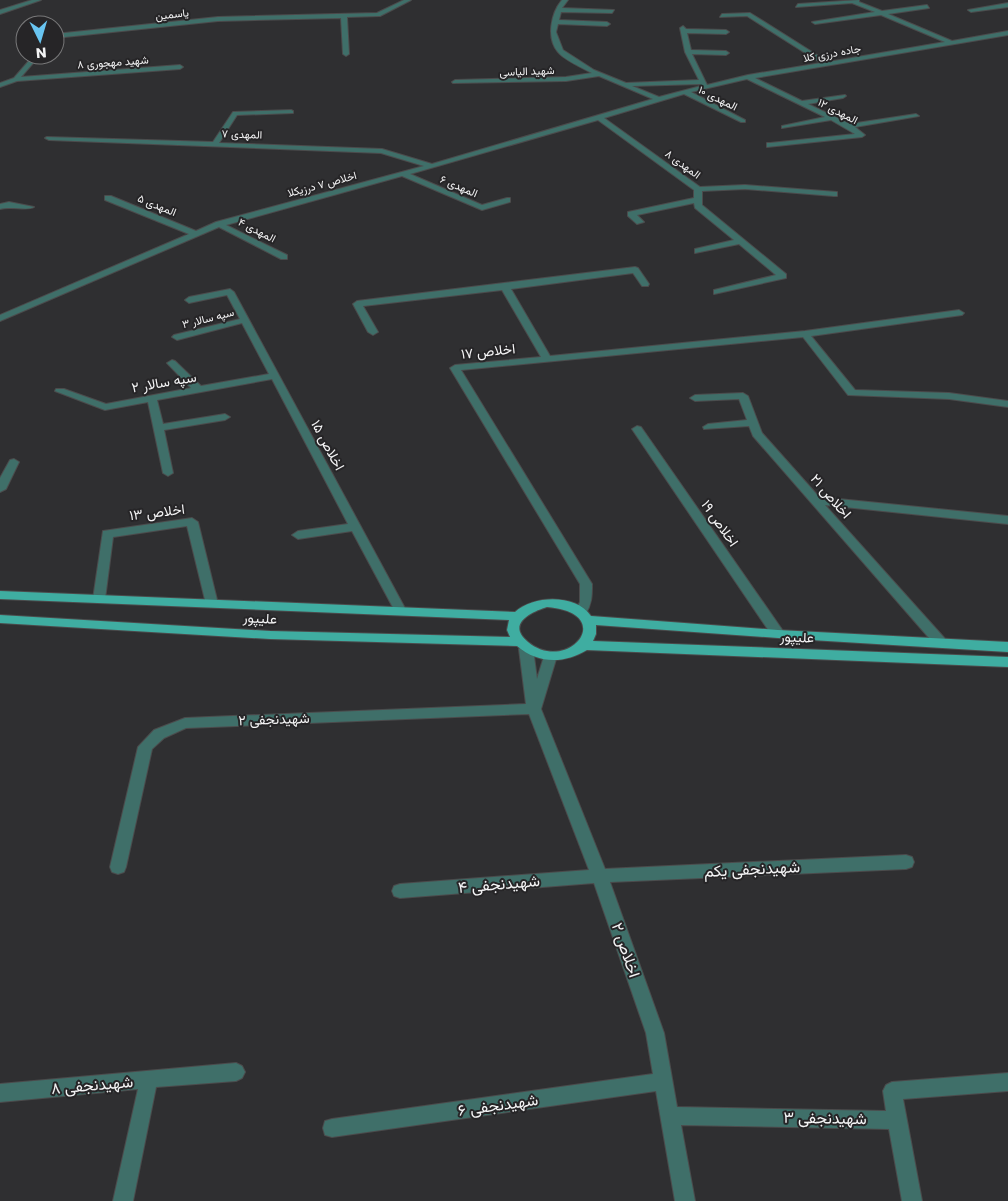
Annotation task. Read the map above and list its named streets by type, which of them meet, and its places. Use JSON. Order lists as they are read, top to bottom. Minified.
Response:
{"streets":{"main road":["علیپور"],"street":["یاسمین","جاده درزی کلا","شهید مهجوری ۸","شهید الیاسی","المهدی ۱۰","المهدی ۱۲","المهدی ۷","المهدی ۸","اخلاص ۷ درزیکلا","المهدی ۶","المهدی ۵","المهدی ۴","سپه سالار ۳","اخلاص ۱۷","سپه سالار ۲","اخلاص ۱۵","اخلاص ۲۱","اخلاص ۱۳","اخلاص ۱۹","شهیدنجفی ۲","شهیدنجفی یکم","شهیدنجفی ۴","اخلاص ۲","شهیدنجفی ۸","شهیدنجفی ۶","شهیدنجفی ۳"]},"crossings":[["جاده درزی کلا","المهدی ۱۰"],["جاده درزی کلا","المهدی ۱۲"],["جاده درزی کلا","اخلاص ۷ درزیکلا"],["المهدی ۷","اخلاص ۷ درزیکلا"],["المهدی ۸","اخلاص ۷ درزیکلا"],["اخلاص ۷ درزیکلا","المهدی ۶"],["اخلاص ۷ درزیکلا","المهدی ۵"],["اخلاص ۷ درزیکلا","المهدی ۴"],["سپه سالار ۳","اخلاص ۱۵"],["اخلاص ۱۷","علیپور"],["اخلاص ۱۷","اخلاص ۲"],["سپه سالار ۲","اخلاص ۱۵"],["اخلاص ۱۵","علیپور"],["اخلاص ۲۱","علیپور"],["اخلاص ۱۳","علیپور"],["اخلاص ۱۹","علیپور"],["علیپور","اخلاص ۲"],["شهیدنجفی ۲","اخلاص ۲"],["شهیدنجفی یکم","شهیدنجفی ۴"],["شهیدنجفی یکم","اخلاص ۲"],["شهیدنجفی ۴","اخلاص ۲"],["اخلاص ۲","شهیدنجفی ۶"],["اخلاص ۲","شهیدنجفی ۳"]],"north":"bottom"}
